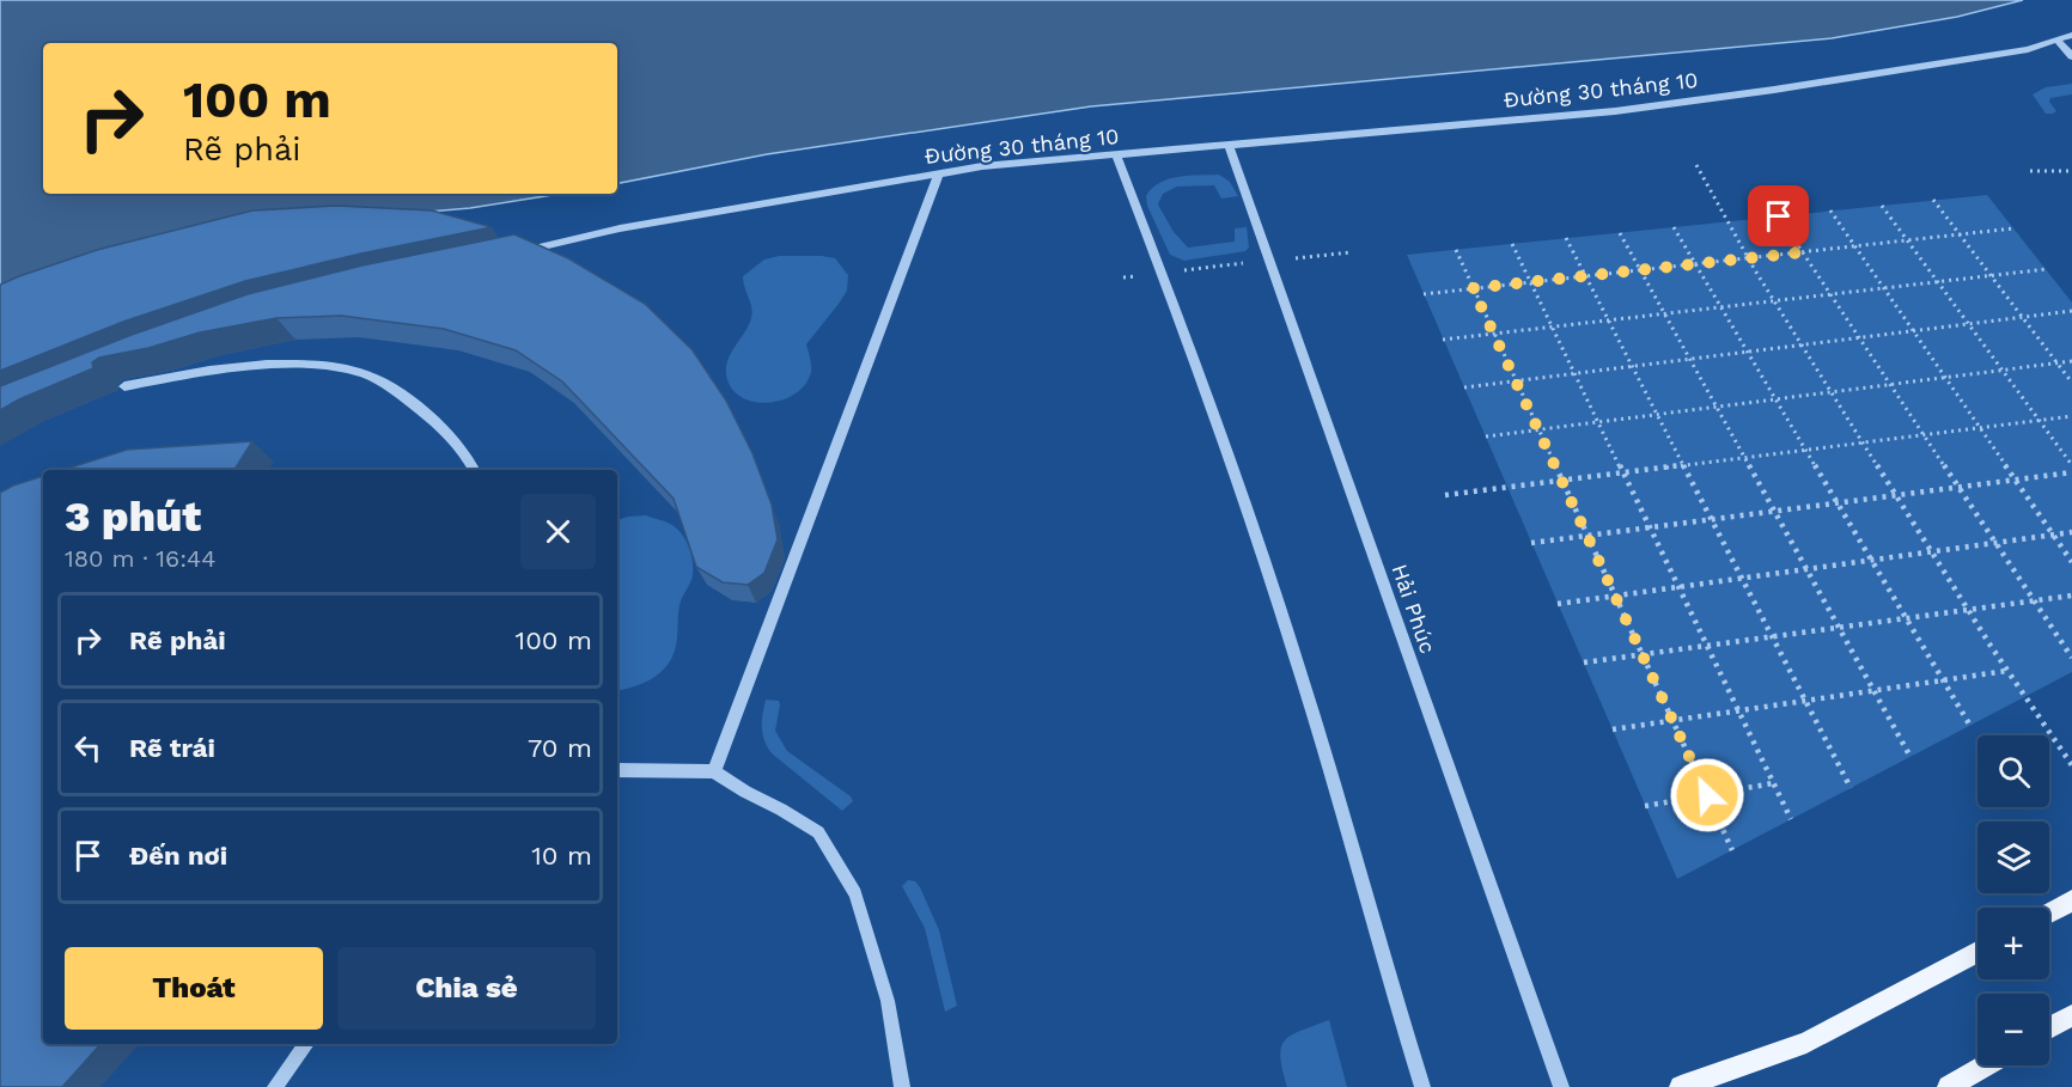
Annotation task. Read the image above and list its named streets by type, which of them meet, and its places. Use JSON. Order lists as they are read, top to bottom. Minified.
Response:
{"streets":{"street":["Đường 30 tháng 10","Hải Phúc"]},"crossings":[["Đường 30 tháng 10","Hải Phúc"]],"page":{"turn":["100 m","Rẽ phải"],"heading":["3 phút","180 m · 16:44"],"list":[{"name":"Rẽ phải","value":"100 m"},{"name":"Rẽ trái","value":"70 m"},{"name":"Đến nơi","value":"10 m"}],"map_buttons":["+","−"],"buttons":["Thoát","Chia sẻ"]}}
